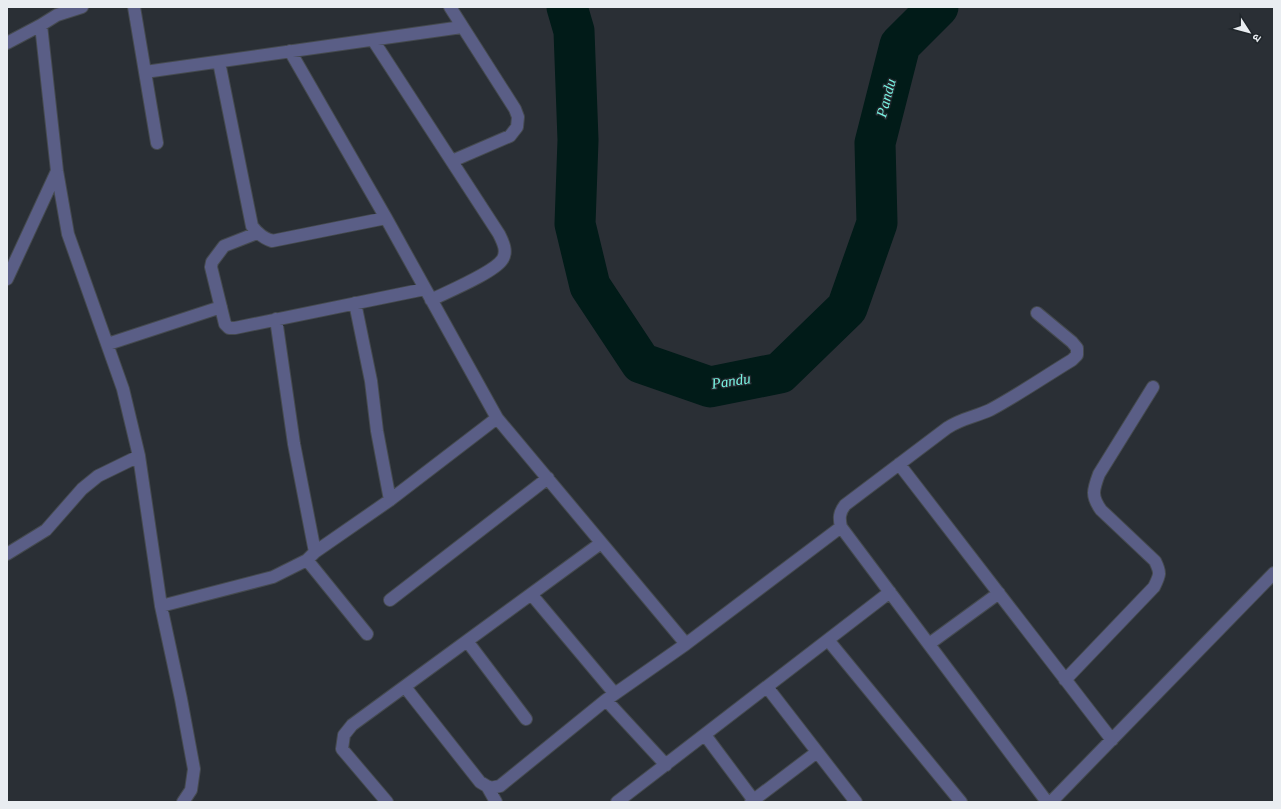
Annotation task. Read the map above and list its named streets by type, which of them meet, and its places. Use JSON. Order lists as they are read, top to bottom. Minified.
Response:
{"water":["Pandu"],"north":"bottom right"}
